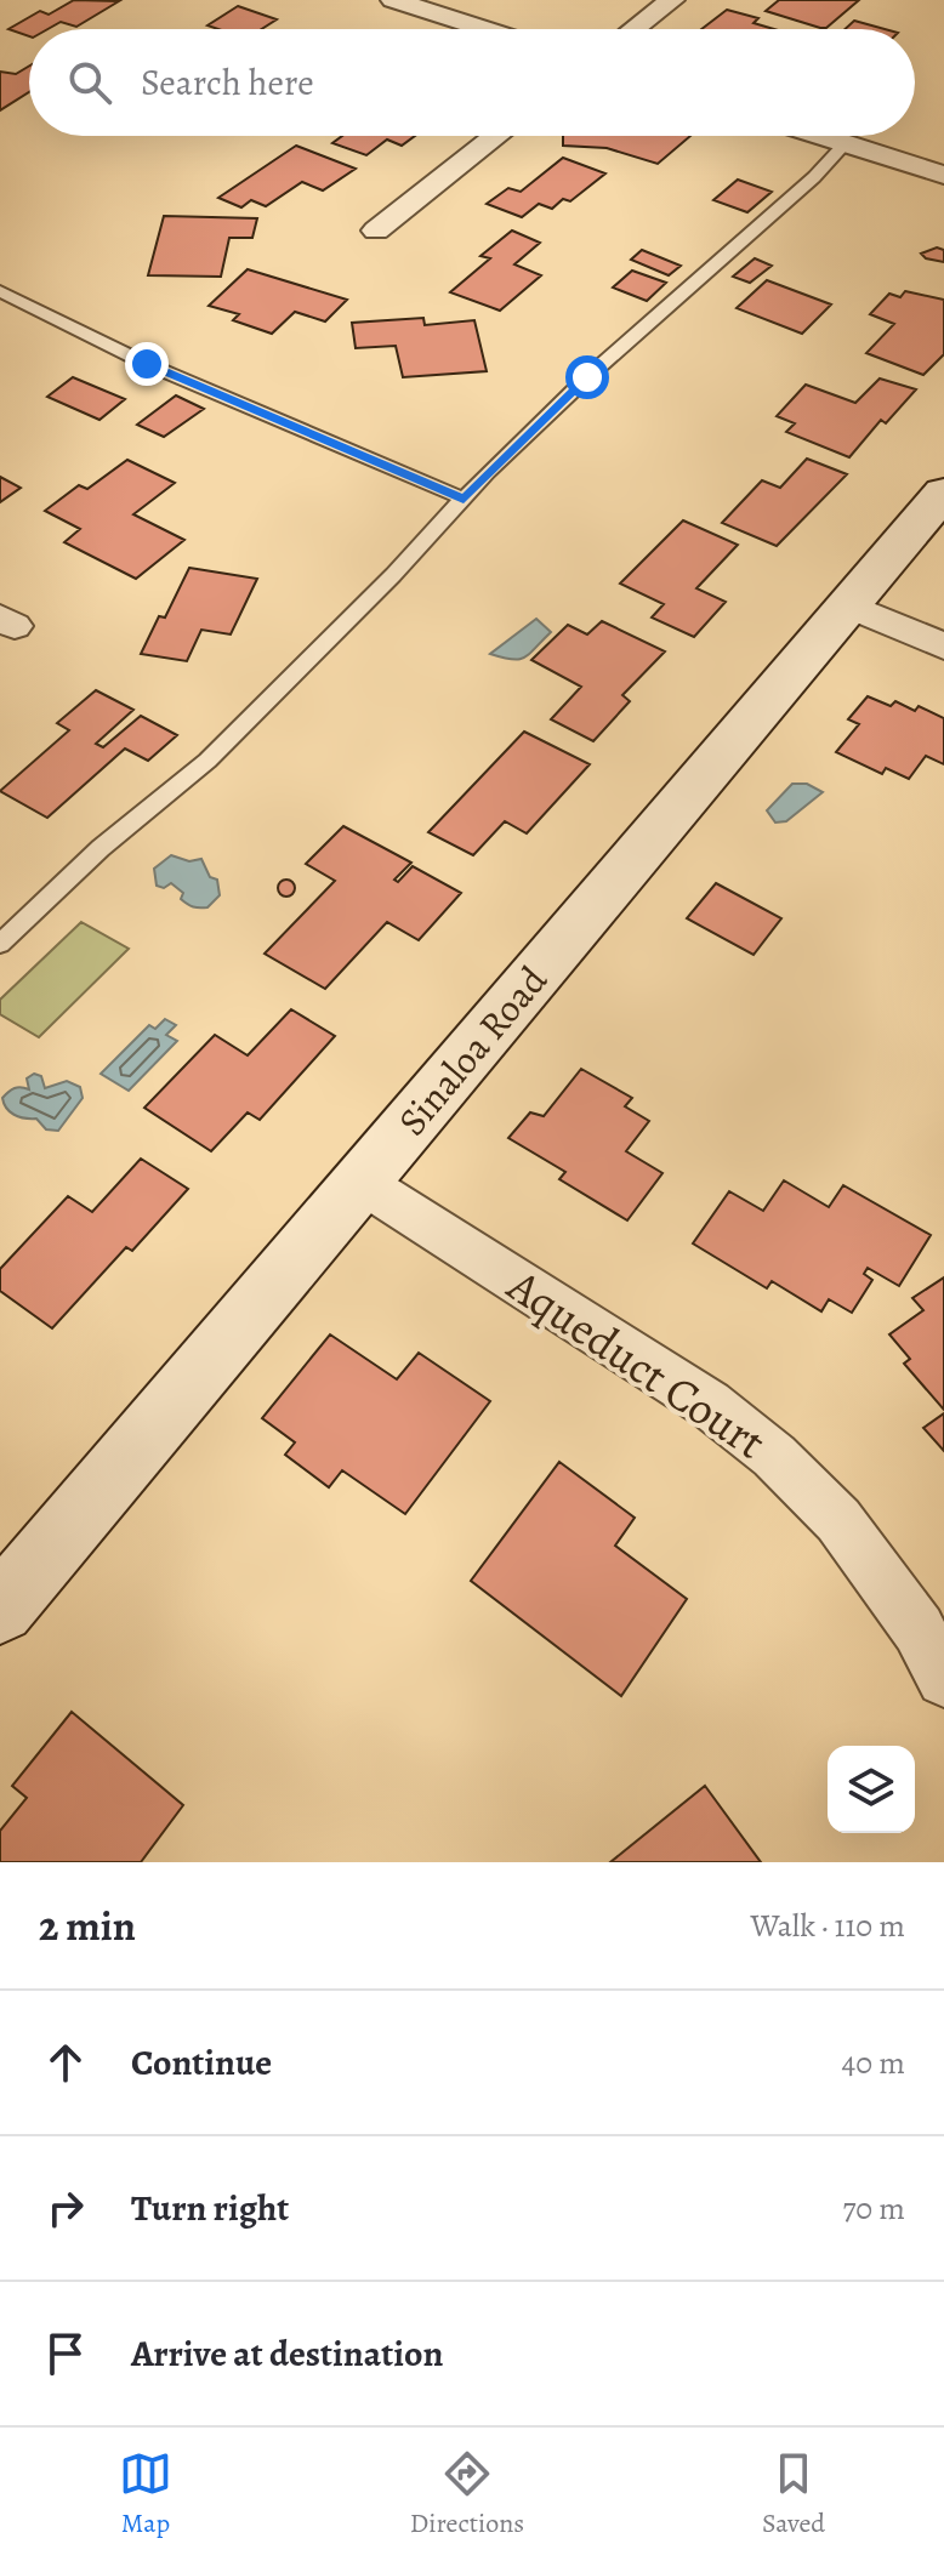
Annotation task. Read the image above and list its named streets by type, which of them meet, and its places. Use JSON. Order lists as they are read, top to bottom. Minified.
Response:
{"streets":{"street":["Sinaloa Road","Aqueduct Court"]},"crossings":[["Sinaloa Road","Aqueduct Court"]],"page":{"search":"Search here","heading":["2 min","Walk · 110 m"],"list":[["Continue","40 m"],["Turn right","70 m"],"Arrive at destination"],"nav":["Map","Directions","Saved"]}}
